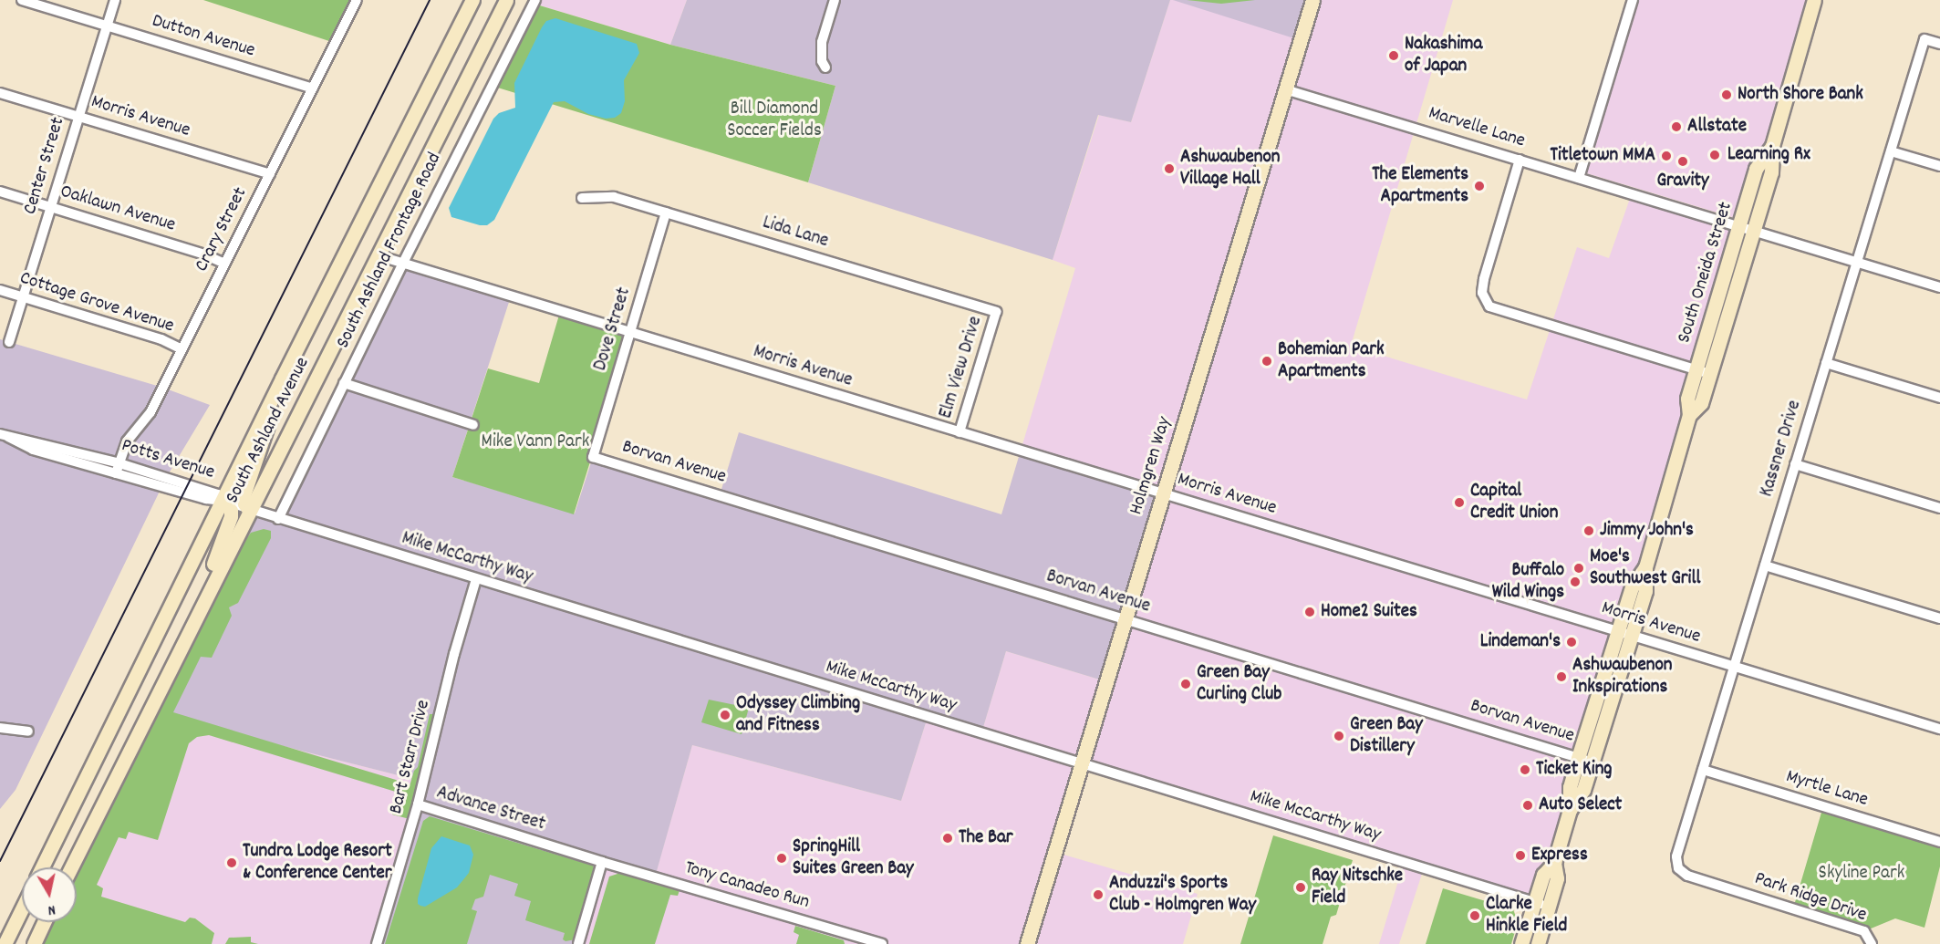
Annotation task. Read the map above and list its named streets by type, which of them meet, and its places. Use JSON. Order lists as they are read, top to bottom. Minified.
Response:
{"streets":{"street":["Dutton Avenue","Morris Avenue","Marvelle Lane","Center Street","Oaklawn Avenue","Crary Street","Lida Lane","South Ashland Frontage Road","South Oneida Street","Cottage Grove Avenue","Dove Street","Elm View Drive","South Ashland Avenue","Kassner Drive","Potts Avenue","Borvan Avenue","Holmgren Way","Mike McCarthy Way","Bart Starr Drive","Myrtle Lane","Advance Street","Tony Canadeo Run","Park Ridge Drive"]},"crossings":[["Dutton Avenue","Center Street"],["Dutton Avenue","Crary Street"],["Morris Avenue","Center Street"],["Morris Avenue","Crary Street"],["Morris Avenue","South Ashland Frontage Road"],["Morris Avenue","South Oneida Street"],["Morris Avenue","Dove Street"],["Morris Avenue","Elm View Drive"],["Morris Avenue","South Ashland Avenue"],["Morris Avenue","Kassner Drive"],["Morris Avenue","Holmgren Way"],["Marvelle Lane","South Oneida Street"],["Marvelle Lane","Kassner Drive"],["Marvelle Lane","Holmgren Way"],["Center Street","Oaklawn Avenue"],["Center Street","Cottage Grove Avenue"],["Oaklawn Avenue","Crary Street"],["Crary Street","Cottage Grove Avenue"],["Crary Street","Potts Avenue"],["Lida Lane","Dove Street"],["Lida Lane","Elm View Drive"],["South Ashland Frontage Road","Mike McCarthy Way"],["South Oneida Street","Borvan Avenue"],["South Oneida Street","Mike McCarthy Way"],["Dove Street","Borvan Avenue"],["South Ashland Avenue","Potts Avenue"],["South Ashland Avenue","Mike McCarthy Way"],["Kassner Drive","Myrtle Lane"],["Kassner Drive","Park Ridge Drive"],["Potts Avenue","Mike McCarthy Way"],["Borvan Avenue","Holmgren Way"],["Holmgren Way","Mike McCarthy Way"],["Mike McCarthy Way","Bart Starr Drive"],["Bart Starr Drive","Advance Street"],["Advance Street","Tony Canadeo Run"]],"parks":["Bill Diamond Soccer Fields","Mike Vann Park","Skyline Park"],"places":["Nakashima of Japan","North Shore Bank","Allstate","Learning Rx","Titletown MMA","Gravity","Ashwaubenon Village Hall","The Elements Apartments","Bohemian Park Apartments","Capital Credit Union","Jimmy John's","Moe's Southwest Grill","Buffalo Wild Wings","Home2 Suites","Lindeman's","Ashwaubenon Inkspirations","Green Bay Curling Club","Odyssey Climbing and Fitness","Green Bay Distillery","Ticket King","Auto Select","The Bar","Express","SpringHill Suites Green Bay","Tundra Lodge Resort & Conference Center","Ray Nitschke Field","Anduzzi's Sports Club - Holmgren Way","Clarke Hinkle Field"],"north":"bottom"}
